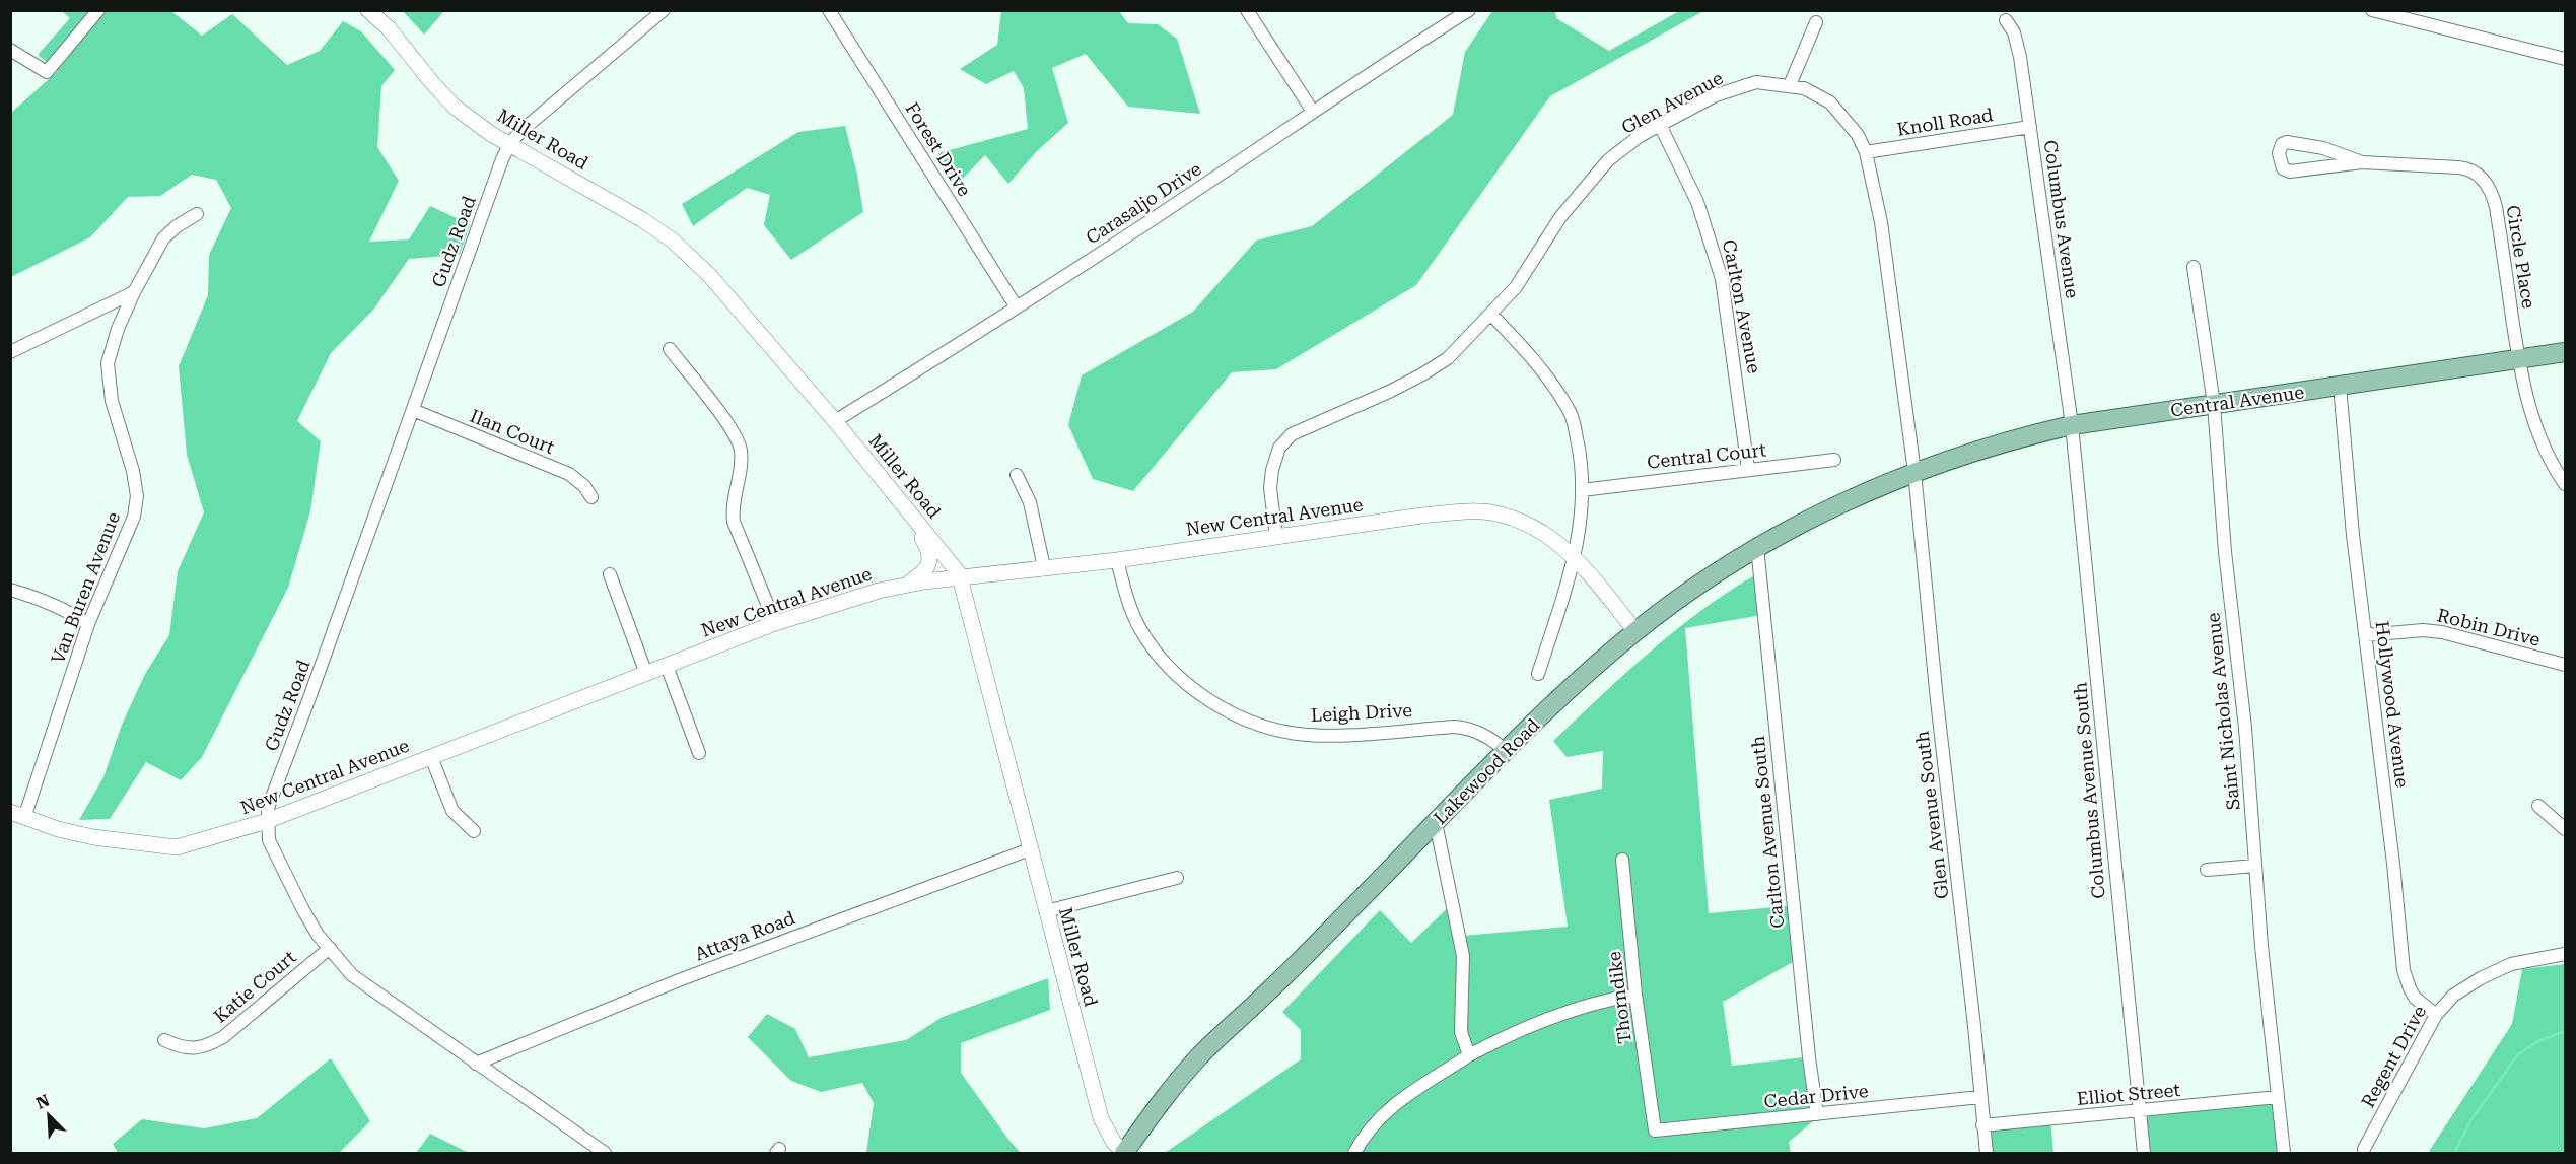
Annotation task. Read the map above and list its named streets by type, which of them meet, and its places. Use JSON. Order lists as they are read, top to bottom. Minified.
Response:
{"streets":{"main road":["Central Avenue","Lakewood Road"],"street":["Glen Avenue","Knoll Road","Miller Road","Forest Drive","Carasaljo Drive","Columbus Avenue","Gudz Road","Circle Place","Carlton Avenue","Ilan Court","Central Court","New Central Avenue","Van Buren Avenue","Robin Drive","Hollywood Avenue","Saint Nicholas Avenue","Leigh Drive","Columbus Avenue South","Glen Avenue South","Carlton Avenue South","Attaya Road","Katie Court","Thorndike","Regent Drive","Elliot Street","Cedar Drive"]},"crossings":[["Glen Avenue","Knoll Road"],["Glen Avenue","Carlton Avenue"],["Glen Avenue","Central Avenue"],["Glen Avenue","New Central Avenue"],["Glen Avenue","Lakewood Road"],["Glen Avenue","Glen Avenue South"],["Knoll Road","Columbus Avenue"],["Miller Road","Carasaljo Drive"],["Miller Road","Gudz Road"],["Miller Road","New Central Avenue"],["Miller Road","Lakewood Road"],["Miller Road","Attaya Road"],["Forest Drive","Carasaljo Drive"],["Columbus Avenue","Central Avenue"],["Columbus Avenue","Columbus Avenue South"],["Gudz Road","Ilan Court"],["Gudz Road","New Central Avenue"],["Gudz Road","Attaya Road"],["Gudz Road","Katie Court"],["Circle Place","Central Avenue"],["Carlton Avenue","Central Court"],["Central Avenue","Hollywood Avenue"],["Central Avenue","Saint Nicholas Avenue"],["Central Avenue","Lakewood Road"],["Central Avenue","Columbus Avenue South"],["Central Avenue","Glen Avenue South"],["New Central Avenue","Van Buren Avenue"],["New Central Avenue","Leigh Drive"],["New Central Avenue","Lakewood Road"],["Robin Drive","Hollywood Avenue"],["Hollywood Avenue","Regent Drive"],["Saint Nicholas Avenue","Elliot Street"],["Leigh Drive","Lakewood Road"],["Lakewood Road","Glen Avenue South"],["Lakewood Road","Carlton Avenue South"],["Columbus Avenue South","Elliot Street"],["Glen Avenue South","Elliot Street"],["Glen Avenue South","Cedar Drive"],["Carlton Avenue South","Cedar Drive"],["Thorndike","Cedar Drive"]],"north":"top left"}
